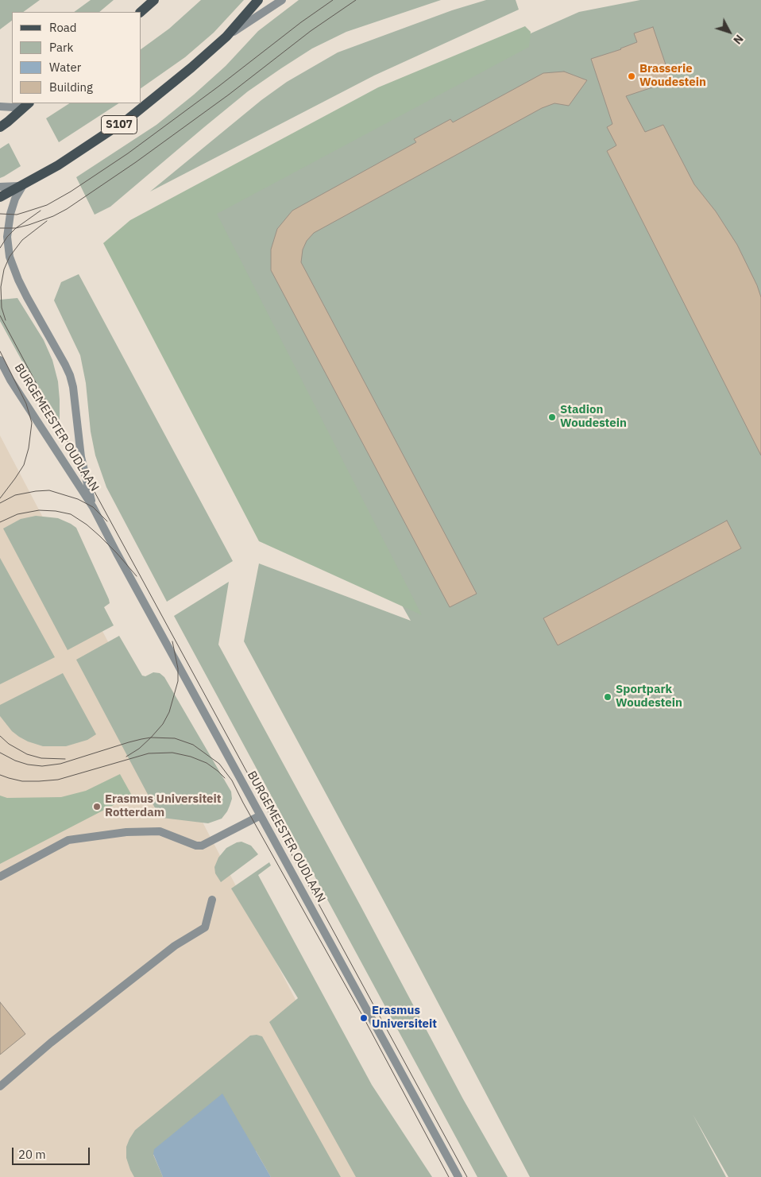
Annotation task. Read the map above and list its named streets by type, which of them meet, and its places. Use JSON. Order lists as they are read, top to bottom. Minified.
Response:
{"streets":{"main road":["S107"],"street":["BURGEMEESTER OUDLAAN"]},"crossings":[["S107","BURGEMEESTER OUDLAAN"]],"places":["Brasserie Woudestein","Stadion Woudestein","Sportpark Woudestein","Erasmus Universiteit Rotterdam","Erasmus Universiteit"],"legend":["Road","Park","Water","Building"],"scale_bar":"20 m","north":"bottom right"}
